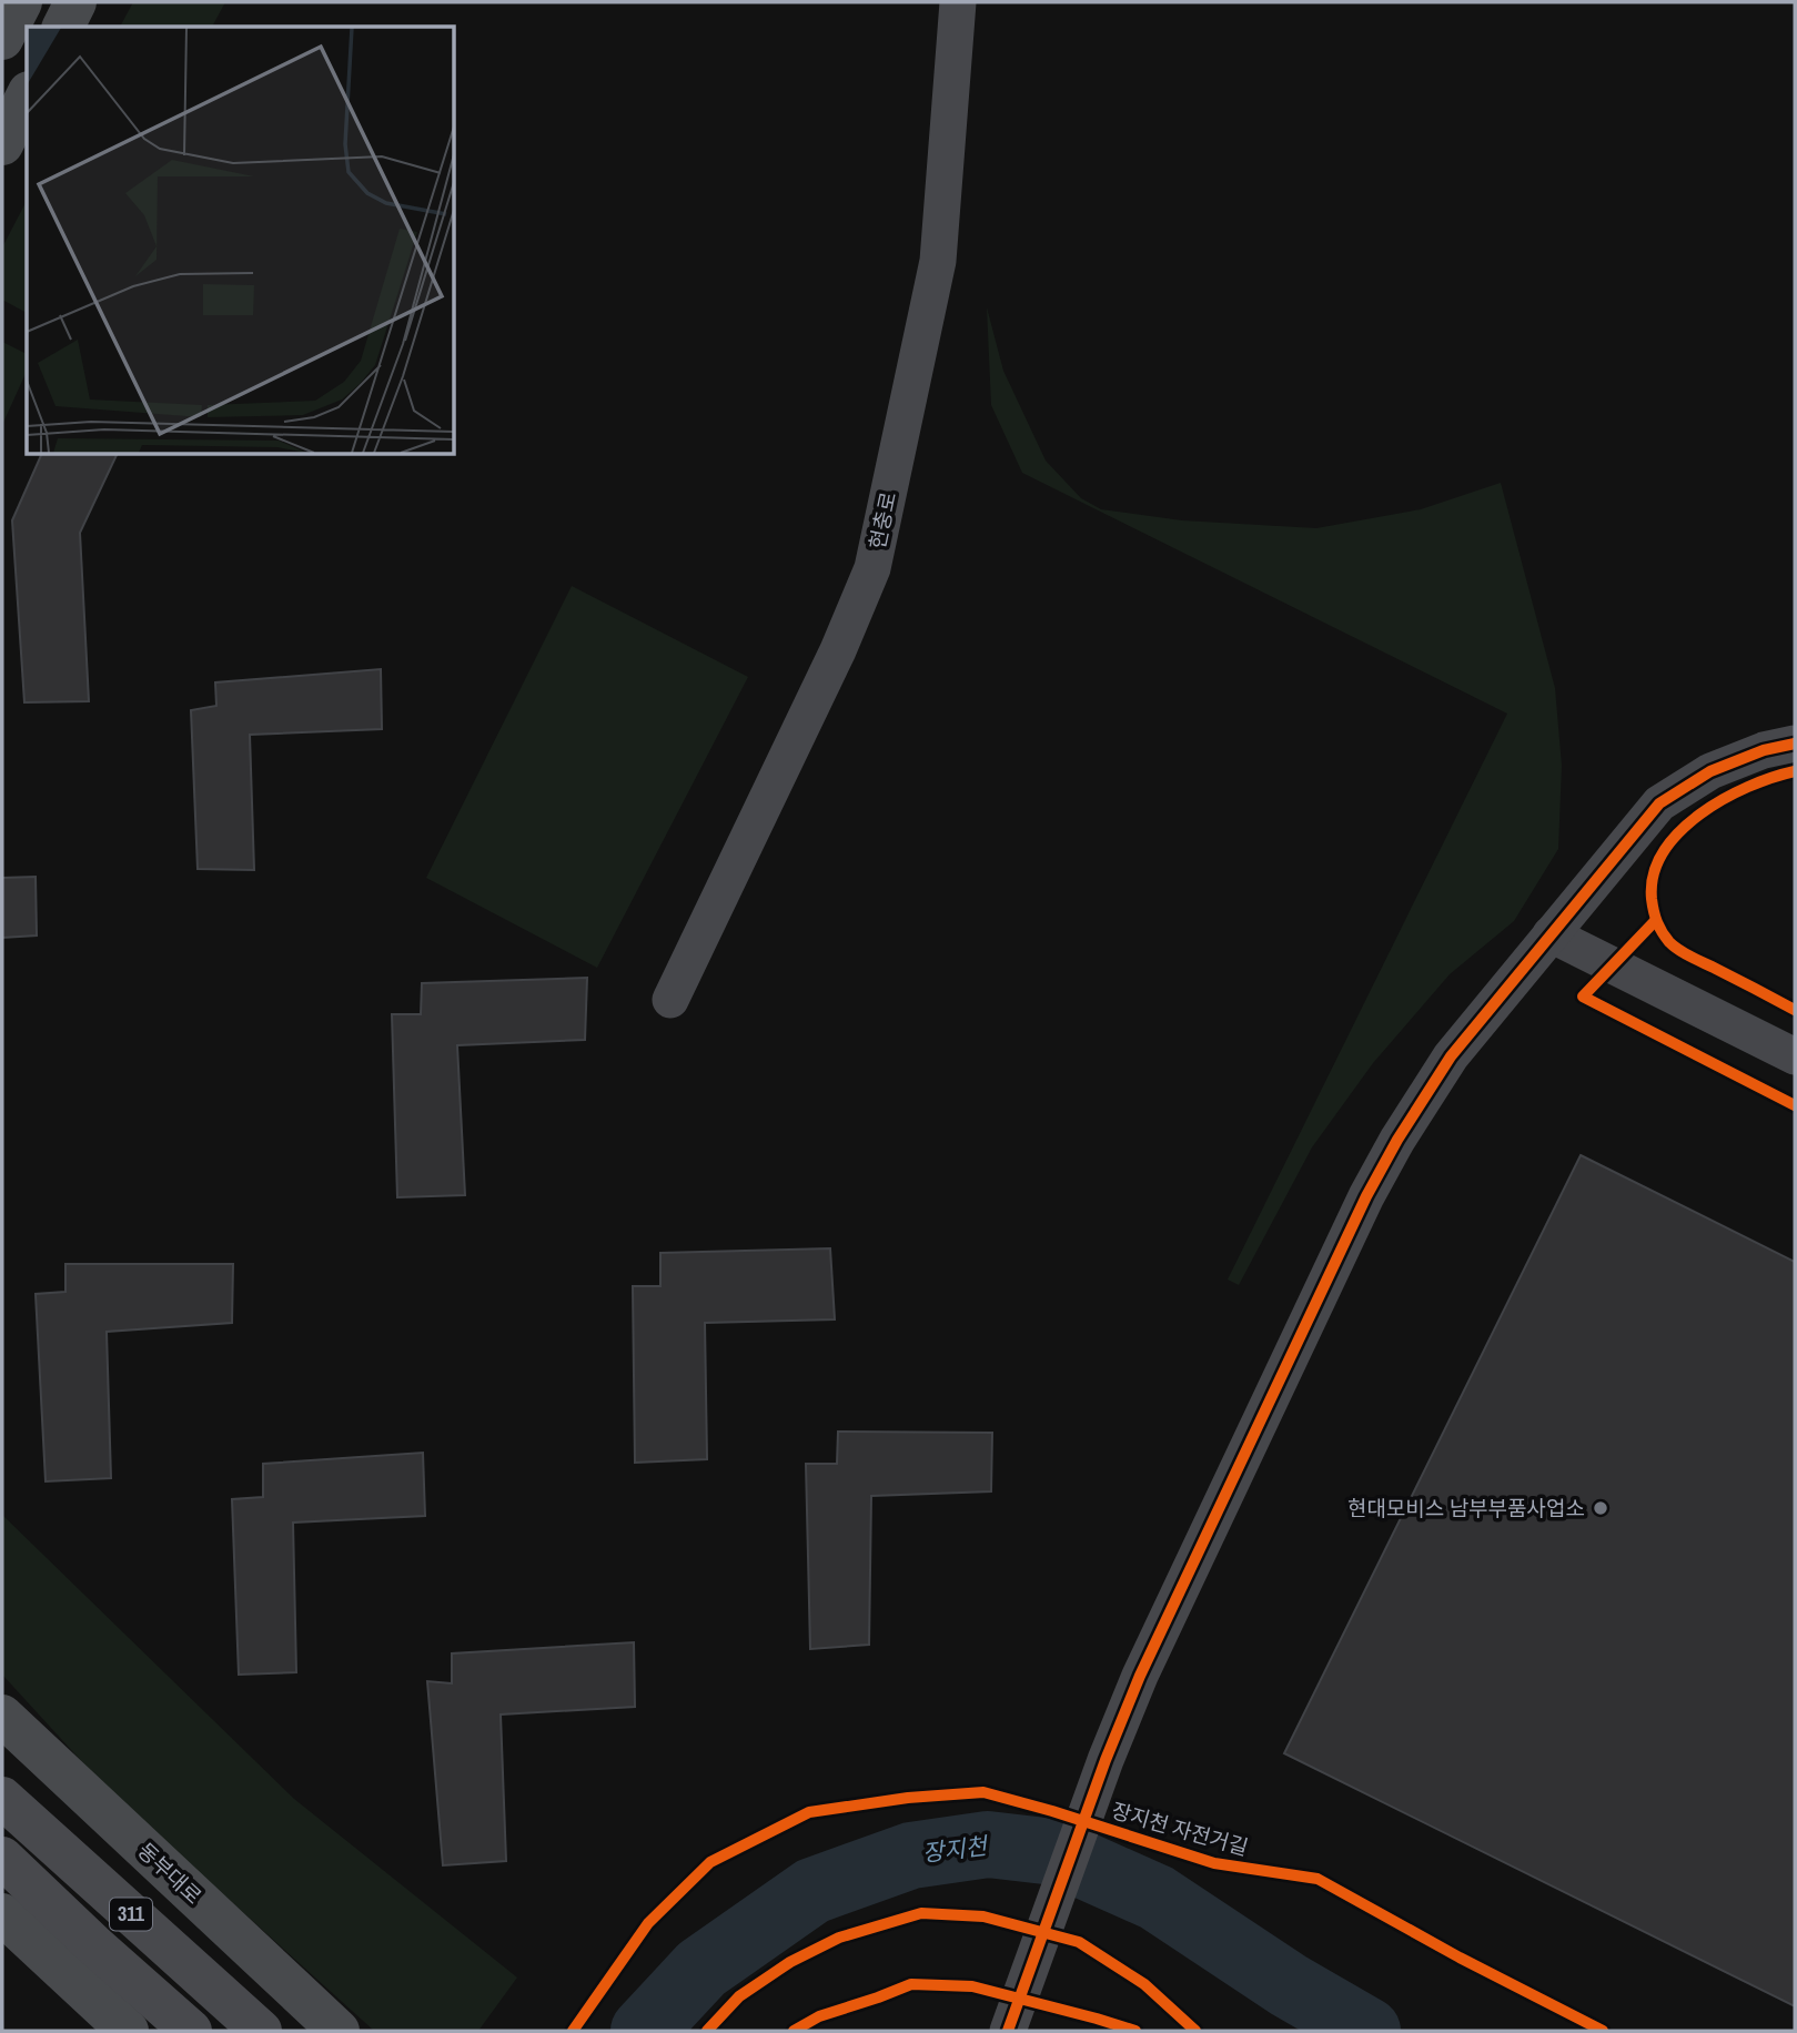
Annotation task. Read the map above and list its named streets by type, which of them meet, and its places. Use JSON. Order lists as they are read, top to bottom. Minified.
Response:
{"streets":{"highway":["311"],"main road":["동부대로"],"street":["현충로"],"cycle path":["장지천 자전거길"]},"water":["장지천"],"places":["현대모비스 남부부품사업소"]}
